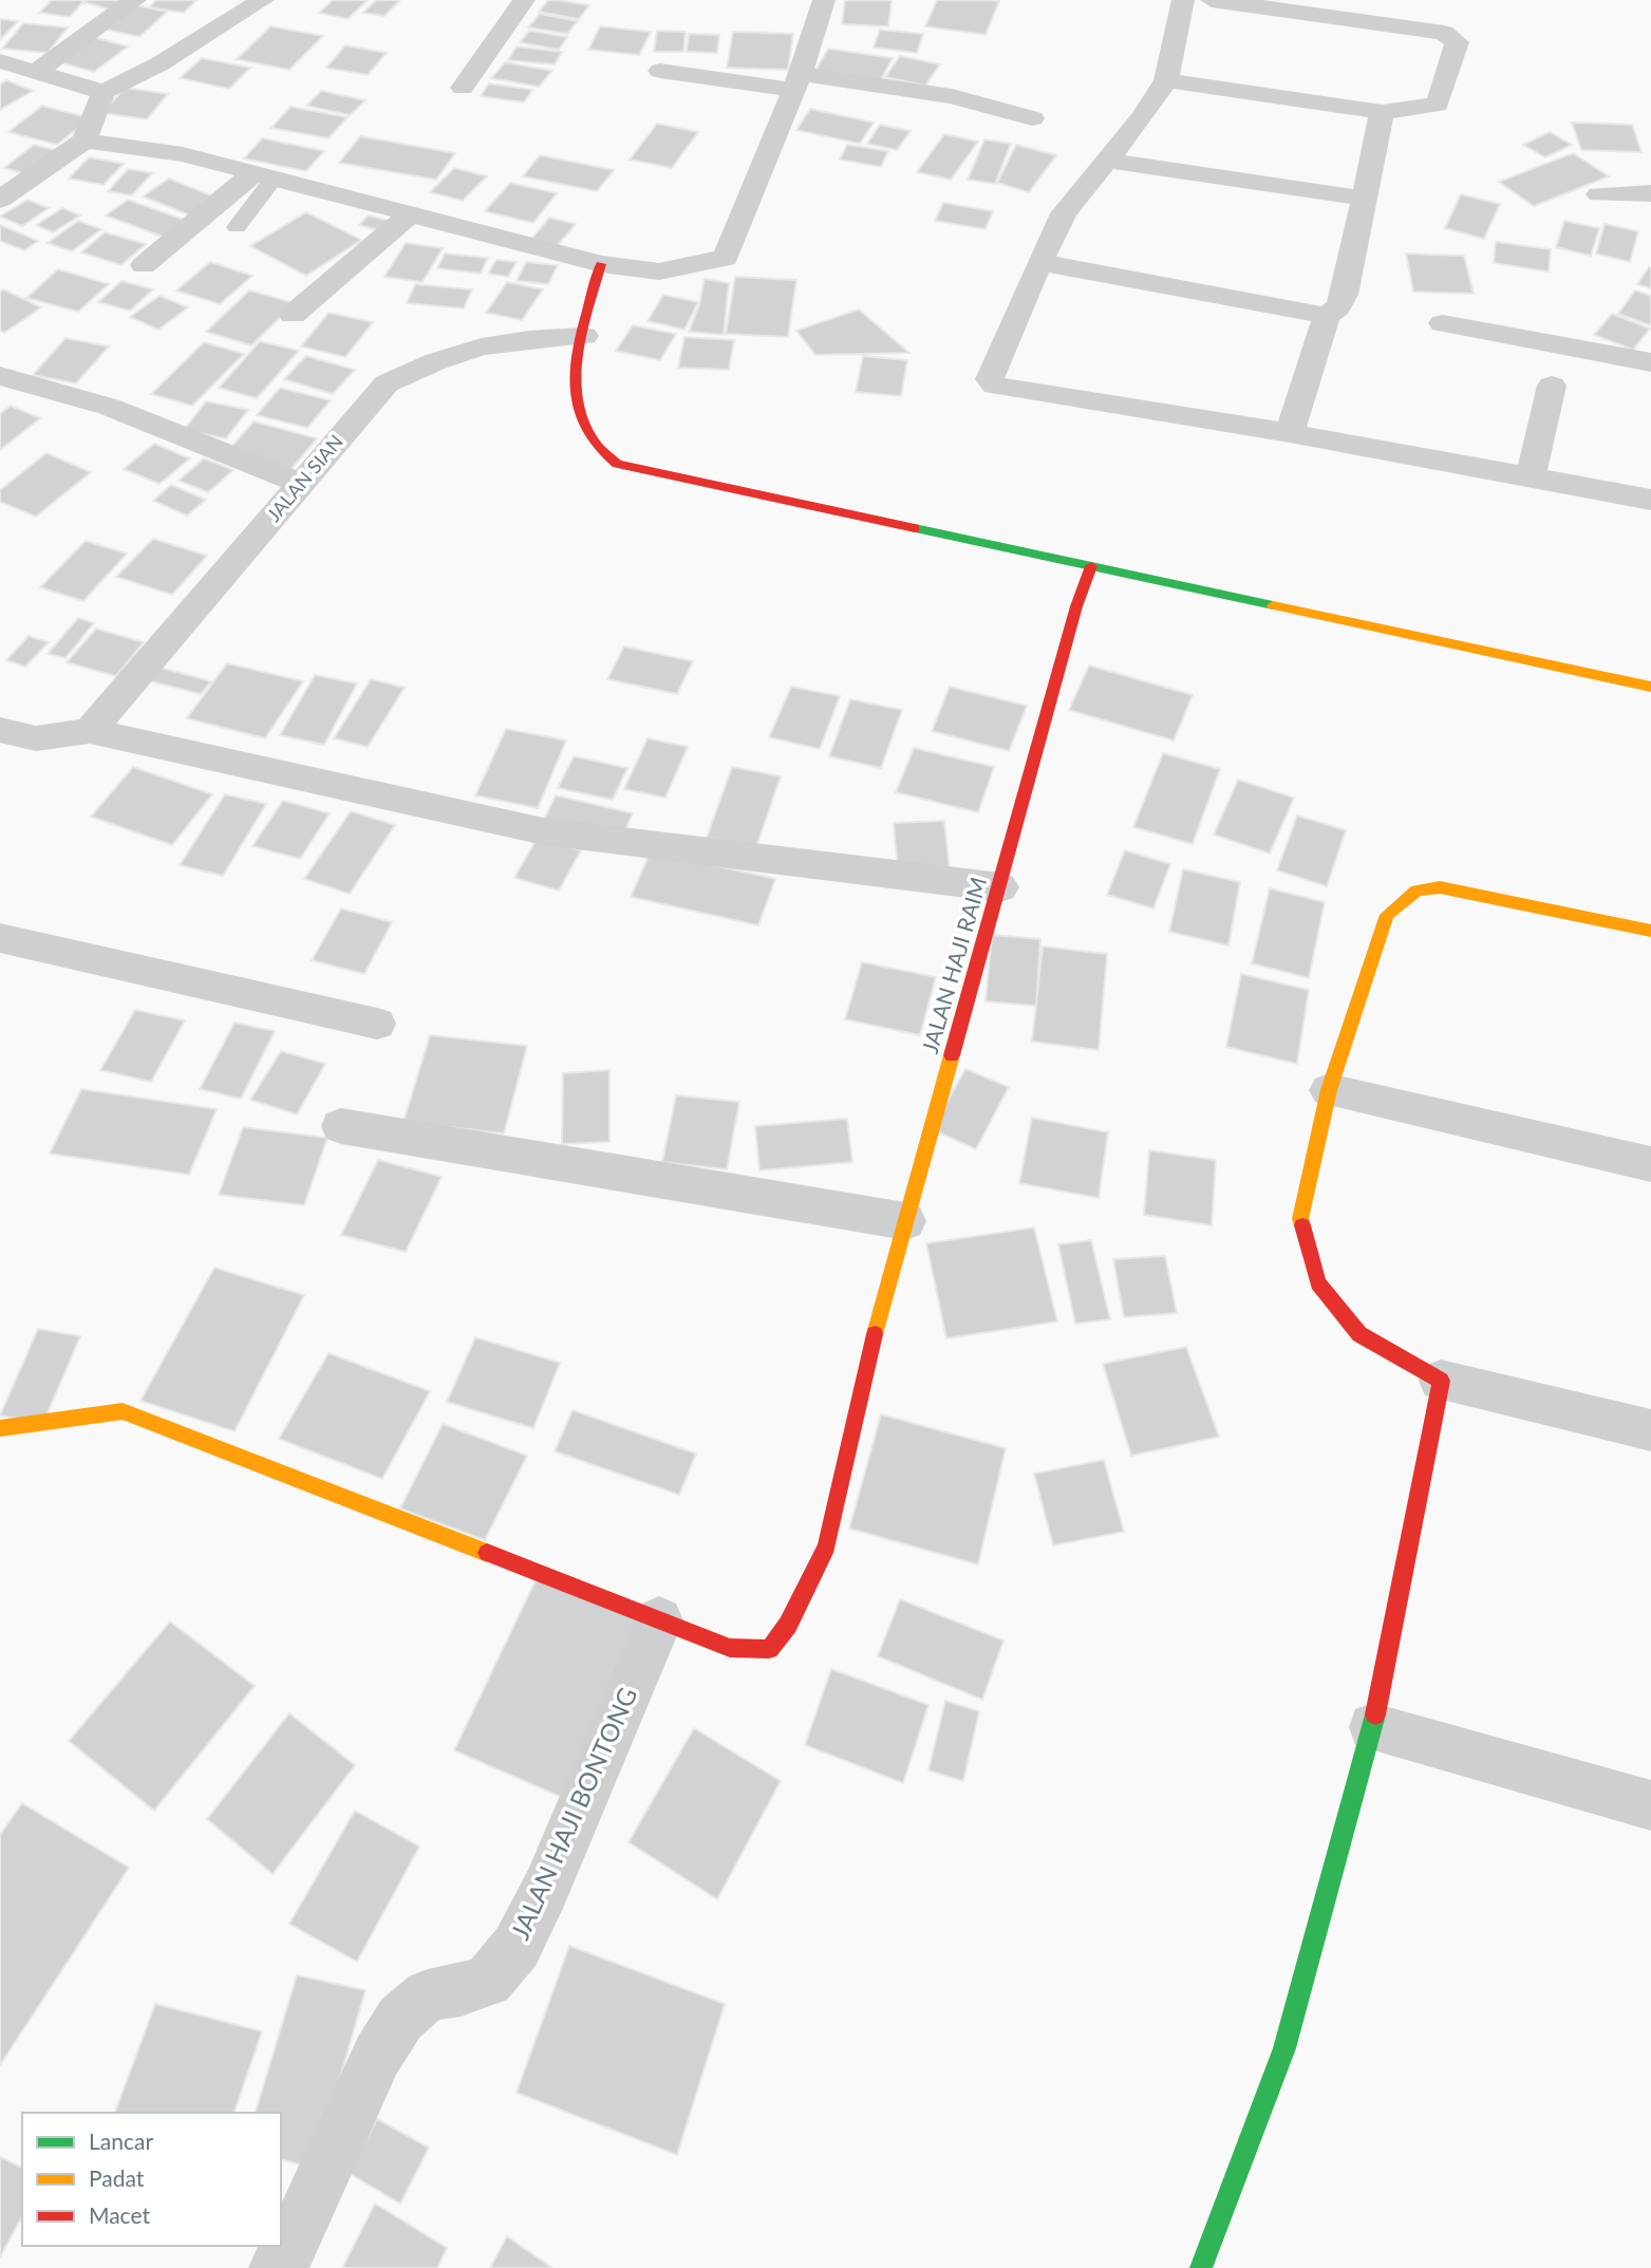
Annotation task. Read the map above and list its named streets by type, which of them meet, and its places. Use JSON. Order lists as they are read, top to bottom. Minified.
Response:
{"streets":{"street":["JALAN SIAN","JALAN HAJI RAIM","JALAN HAJI BONTONG"]},"crossings":[["JALAN HAJI RAIM","JALAN HAJI BONTONG"]],"legend":["Lancar","Padat","Macet"]}
